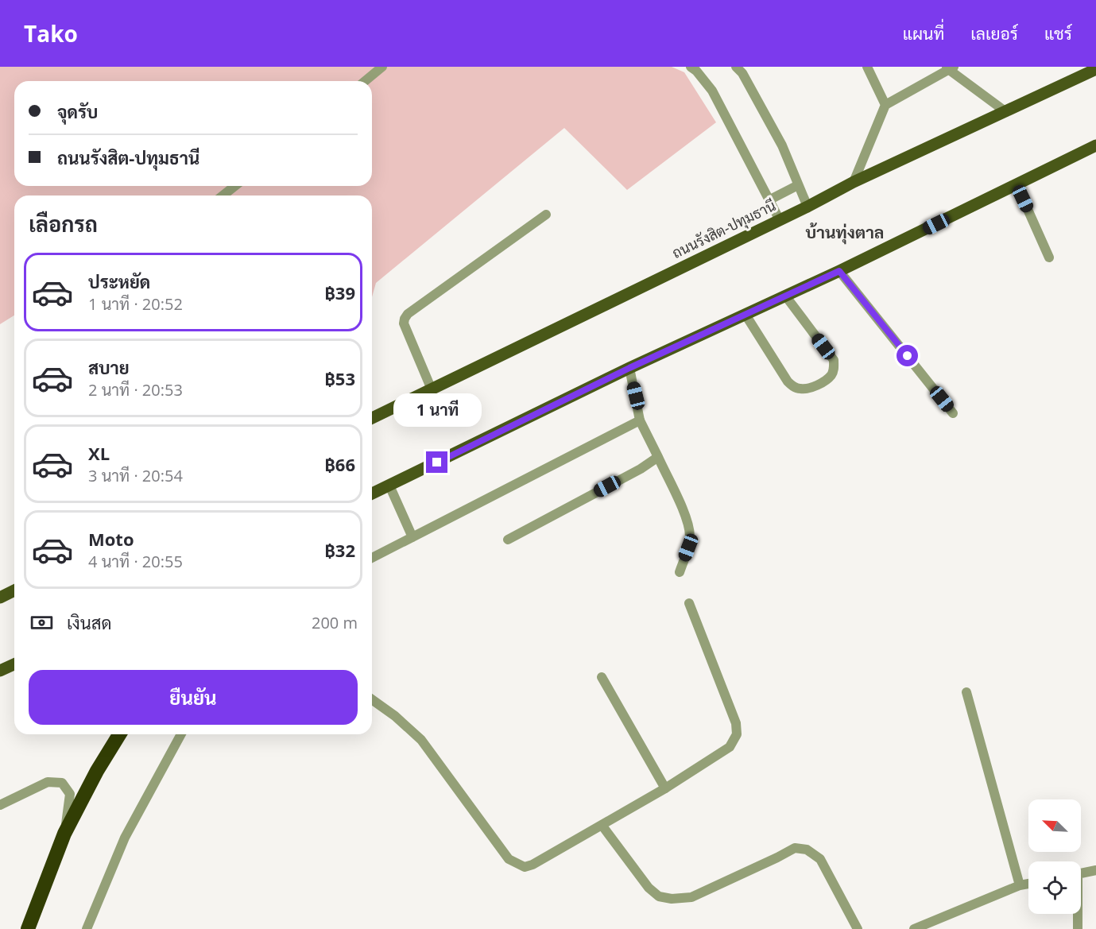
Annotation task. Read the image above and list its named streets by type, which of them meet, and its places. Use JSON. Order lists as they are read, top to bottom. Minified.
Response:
{"streets":{"main road":["ถนนรังสิต-ปทุมธานี"]},"districts":["บ้านทุ่งตาล"],"north":"top left","page":{"header":"Tako","nav":["แผนที่","เลเยอร์","แชร์"],"banner":["จุดรับ","ถนนรังสิต-ปทุมธานี"],"heading":"เลือกรถ","list":[{"name":"ประหยัด","note":"1 นาที · 20:52","value":"฿39"},{"name":"สบาย","note":"2 นาที · 20:53","value":"฿53"},{"name":"XL","note":"3 นาที · 20:54","value":"฿66"},{"name":"Moto","note":"4 นาที · 20:55","value":"฿32"}],"bubble":"1 นาที","pay":["เงินสด","200 m"],"buttons":"ยืนยัน"}}
